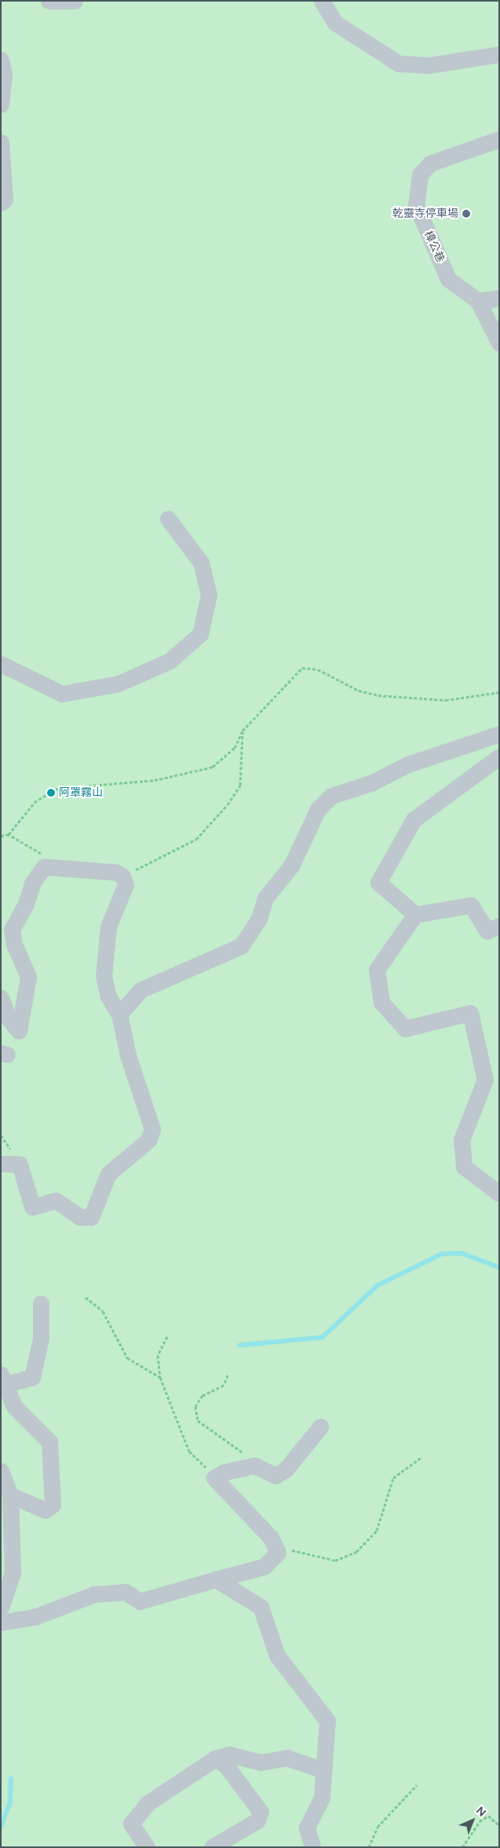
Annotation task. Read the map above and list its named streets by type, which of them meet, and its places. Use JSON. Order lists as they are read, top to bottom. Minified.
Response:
{"streets":{"street":["樟公巷"]},"places":["乾靈寺停車場","阿罩霧山"],"north":"top right"}
